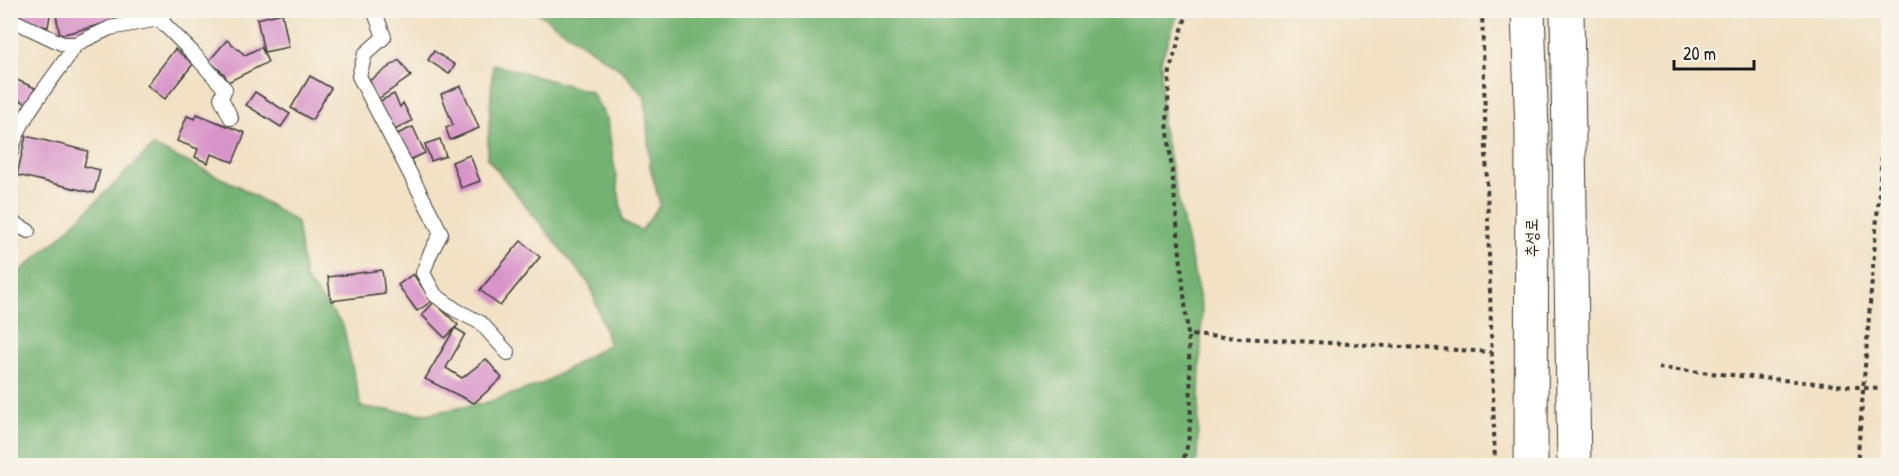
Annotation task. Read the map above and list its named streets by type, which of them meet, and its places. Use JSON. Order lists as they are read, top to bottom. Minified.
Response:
{"streets":{"main road":["추성로"]},"scale_bar":"20 m"}
